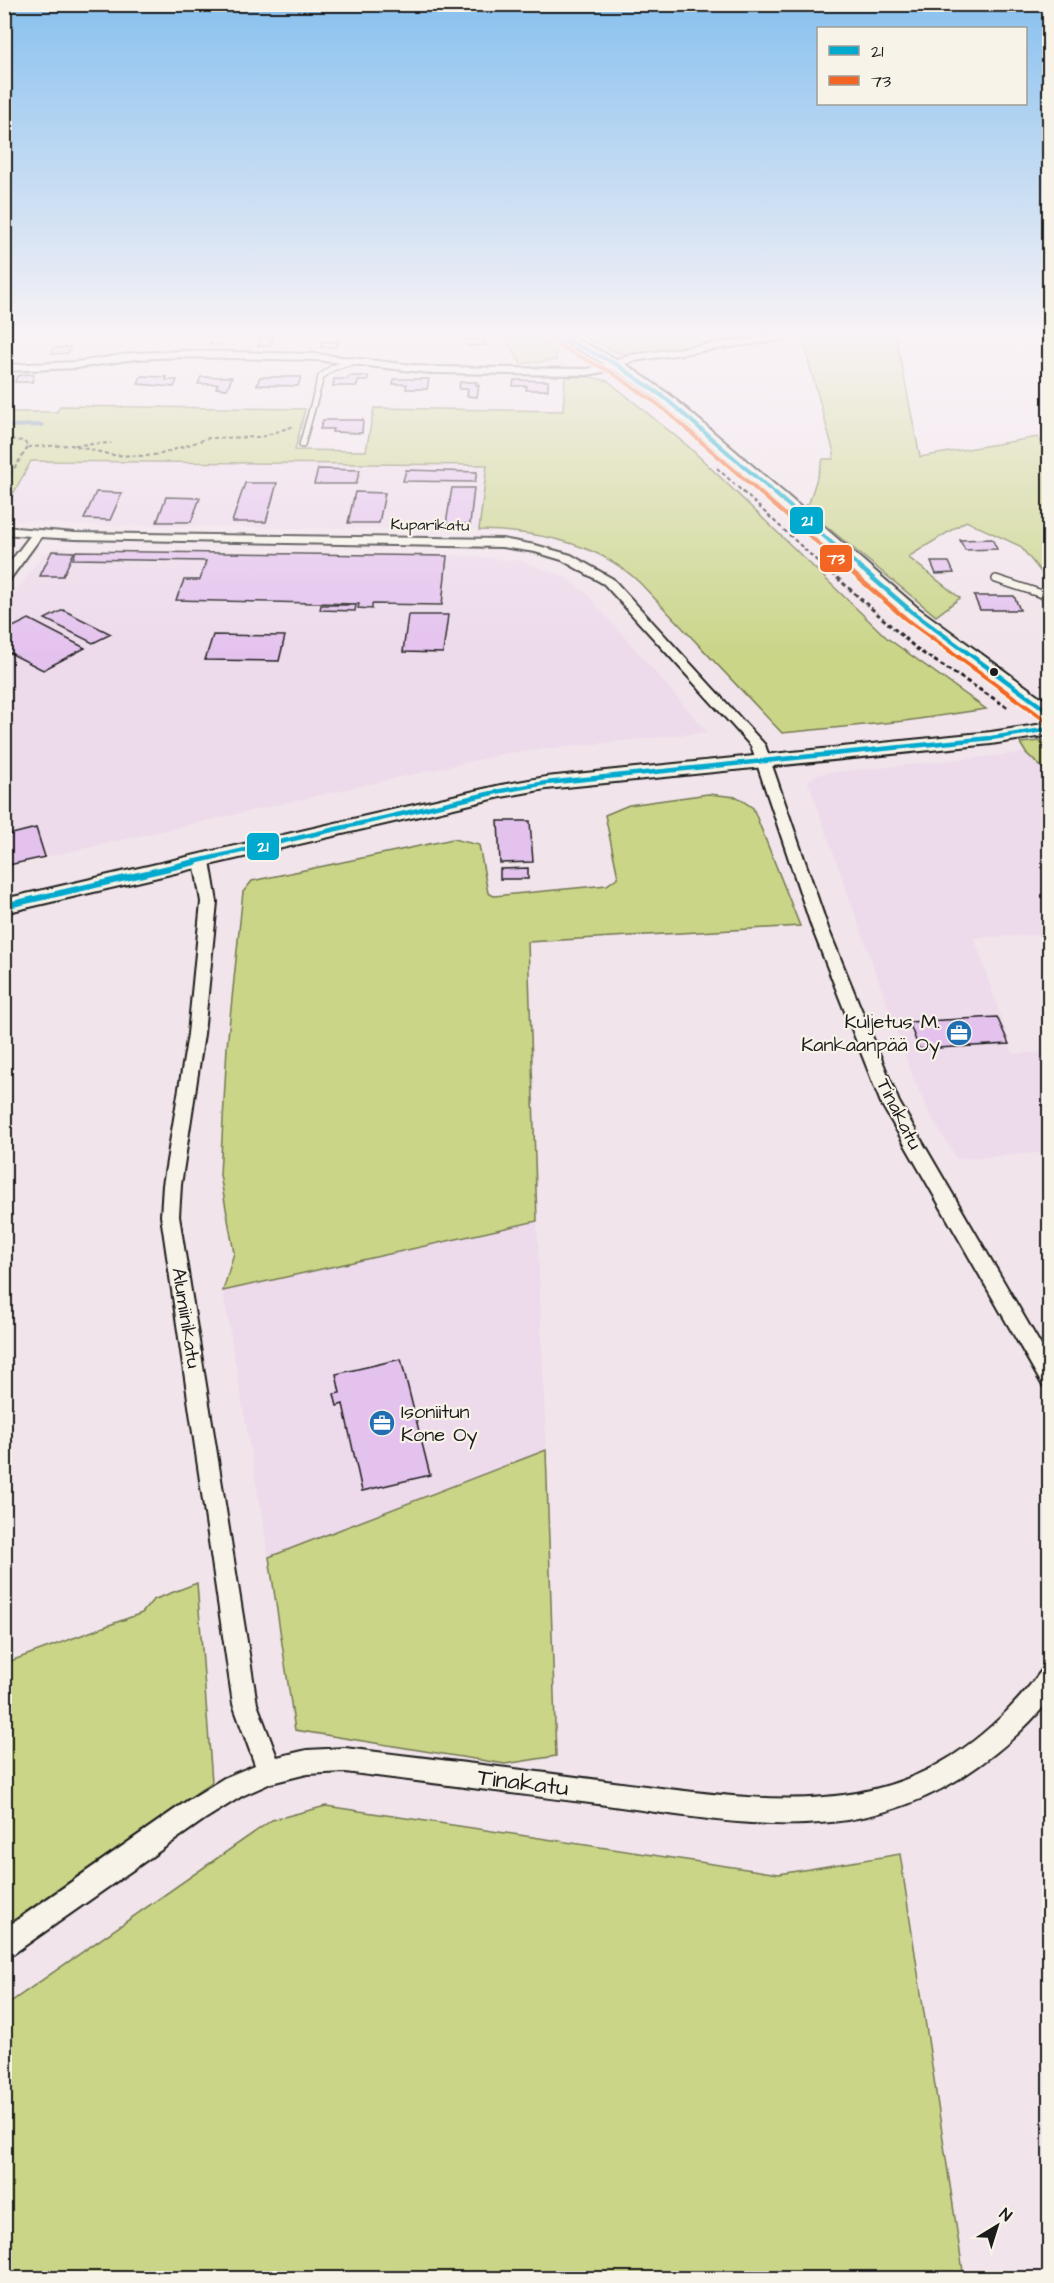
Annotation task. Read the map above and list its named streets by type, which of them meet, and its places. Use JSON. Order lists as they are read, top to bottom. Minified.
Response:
{"streets":{"street":["Kuparikatu","Tinakatu","Alumiinikatu"]},"crossings":[["Kuparikatu","Tinakatu"],["Tinakatu","Alumiinikatu"]],"places":{"office":["Kuljetus M. Kankaanpää Oy","Isoniitun Kone Oy"]},"lines":["transit line 21","transit line 73"],"legend":["21","73"],"north":"top right"}
